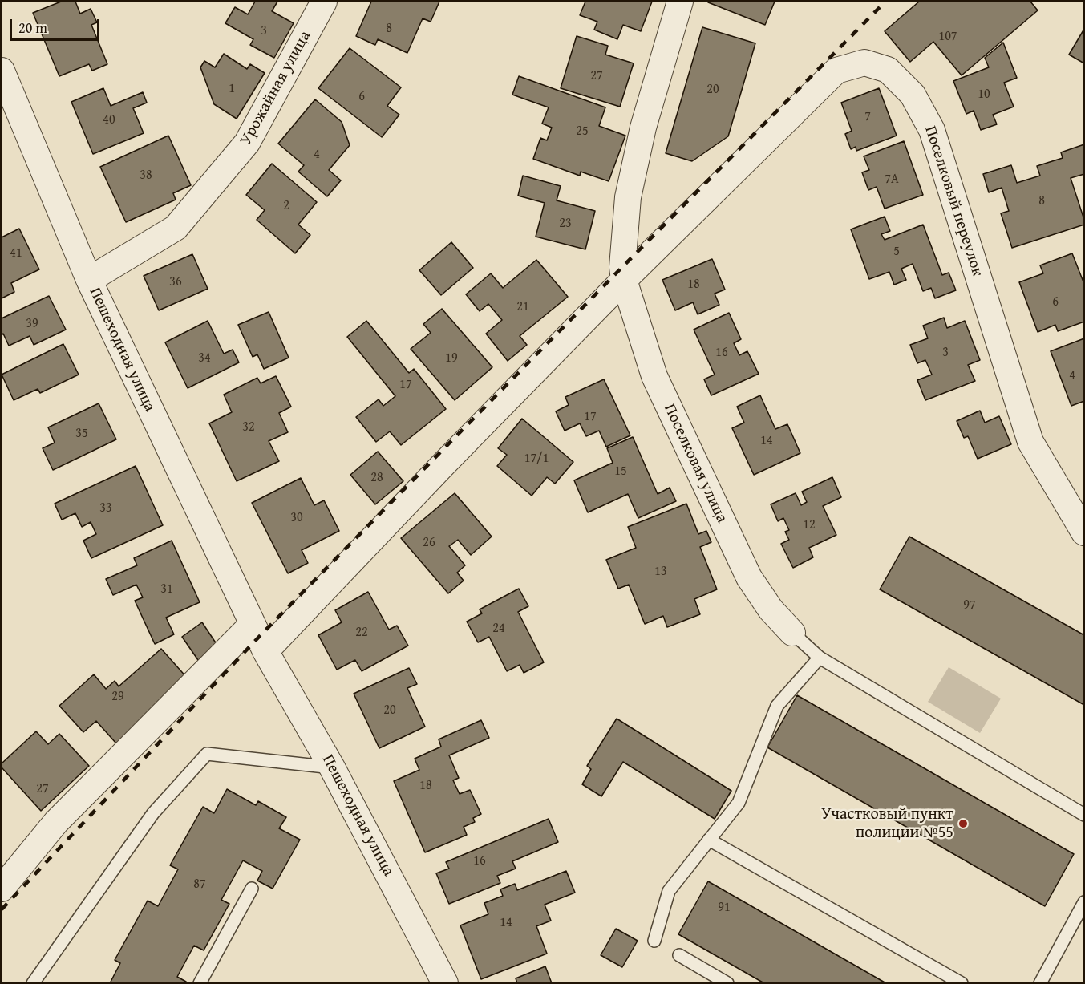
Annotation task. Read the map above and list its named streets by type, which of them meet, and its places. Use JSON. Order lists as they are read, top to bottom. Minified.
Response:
{"streets":{"street":["Урожайная улица","Поселковый переулок","Пешеходная улица","Поселковая улица"]},"crossings":[["Урожайная улица","Пешеходная улица"],["Поселковый переулок","Поселковая улица"]],"places":["Участковый пункт полиции №55"],"house_numbers":["8","3","107","27","1","20","10","6","7","40","25","4","38","7А","8","2","23","5","41","36","18","6","21","39","16","3","34","19","4","17","17","32","35","14","17/1","15","28","33","30","12","26","13","31","97","24","22","29","20","18","27","16","87","91","14"],"scale_bar":"20 m"}
